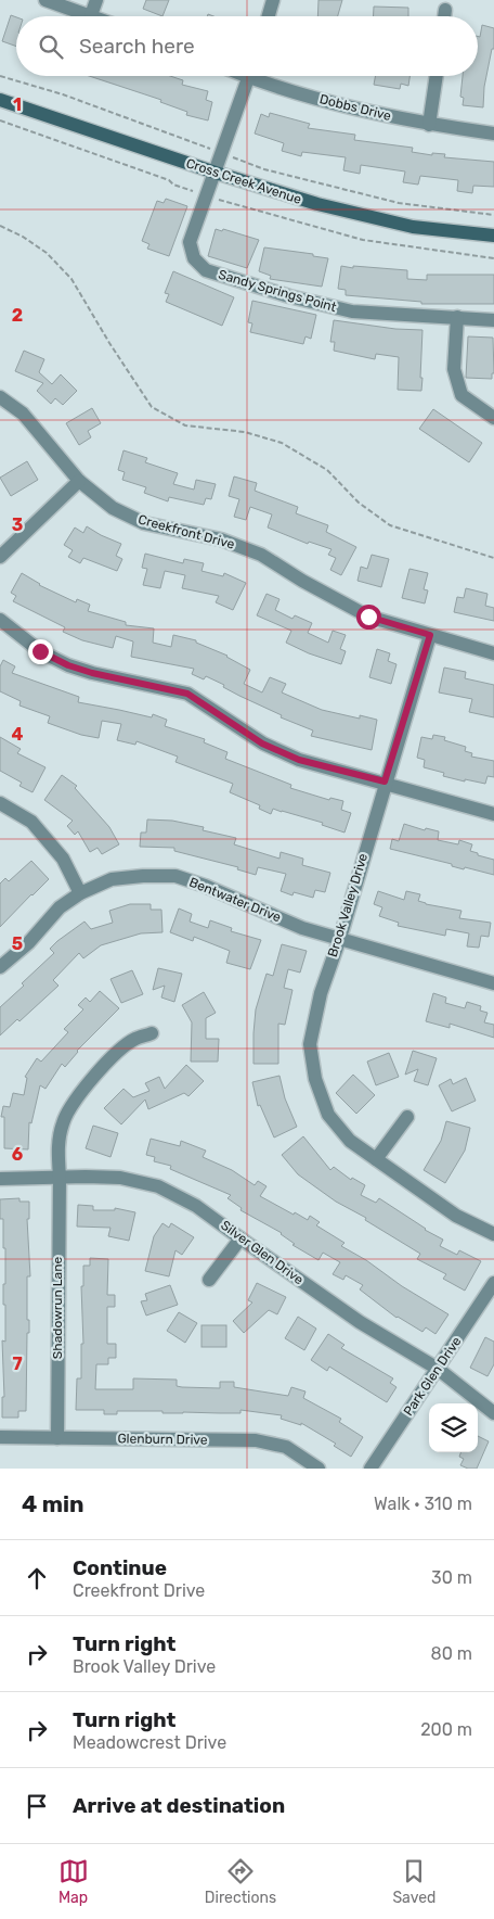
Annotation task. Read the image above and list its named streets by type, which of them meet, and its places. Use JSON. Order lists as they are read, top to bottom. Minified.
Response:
{"streets":{"street":["Dobbs Drive","Cross Creek Avenue","Sandy Springs Point","Creekfront Drive","Bentwater Drive","Brook Valley Drive","Silver Glen Drive","Shadowrun Lane","Park Glen Drive","Glenburn Drive"]},"crossings":[["Cross Creek Avenue","Sandy Springs Point"],["Creekfront Drive","Brook Valley Drive"],["Bentwater Drive","Brook Valley Drive"],["Silver Glen Drive","Shadowrun Lane"],["Silver Glen Drive","Park Glen Drive"],["Shadowrun Lane","Glenburn Drive"]],"page":{"search":"Search here","heading":["4 min","Walk · 310 m"],"list":[["Continue","Creekfront Drive","30 m"],["Turn right","Brook Valley Drive","80 m"],["Turn right","Meadowcrest Drive","200 m"],"Arrive at destination"],"nav":["Map","Directions","Saved"]},"grid":{"rows":["1","2","3","4","5","6","7"]}}
